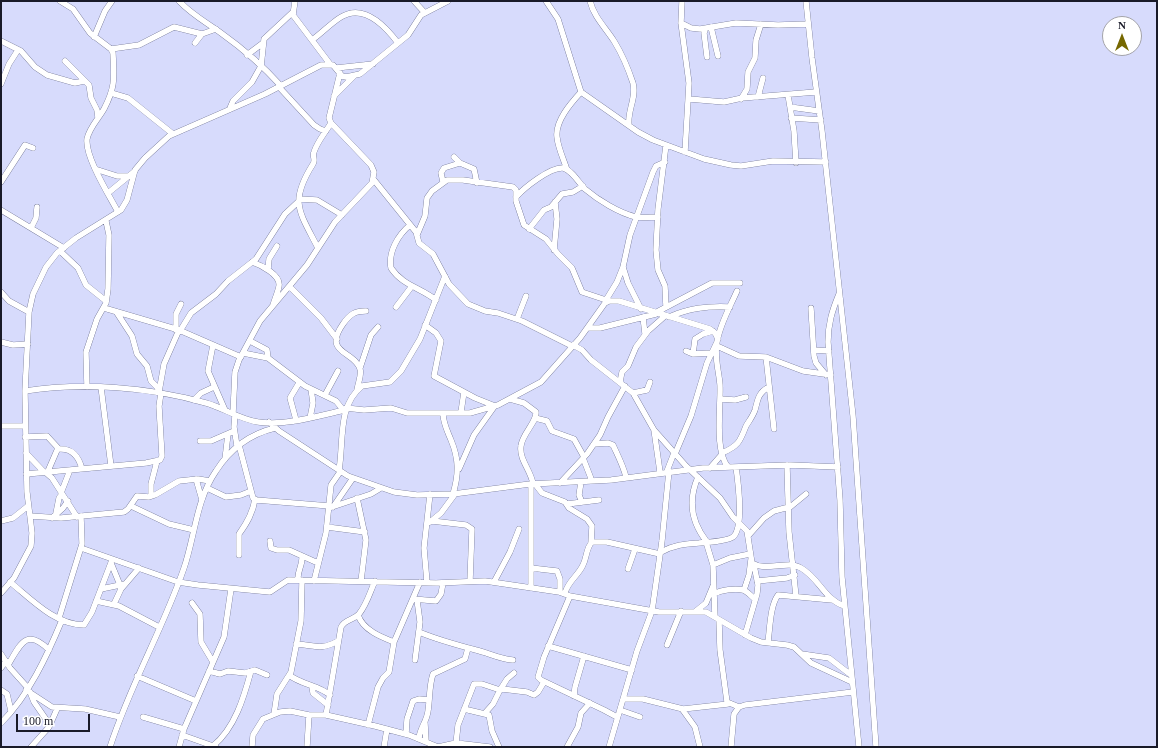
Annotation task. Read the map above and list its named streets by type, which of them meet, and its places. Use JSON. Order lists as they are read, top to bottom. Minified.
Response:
{"scale_bar":"100 m","north":"top"}
